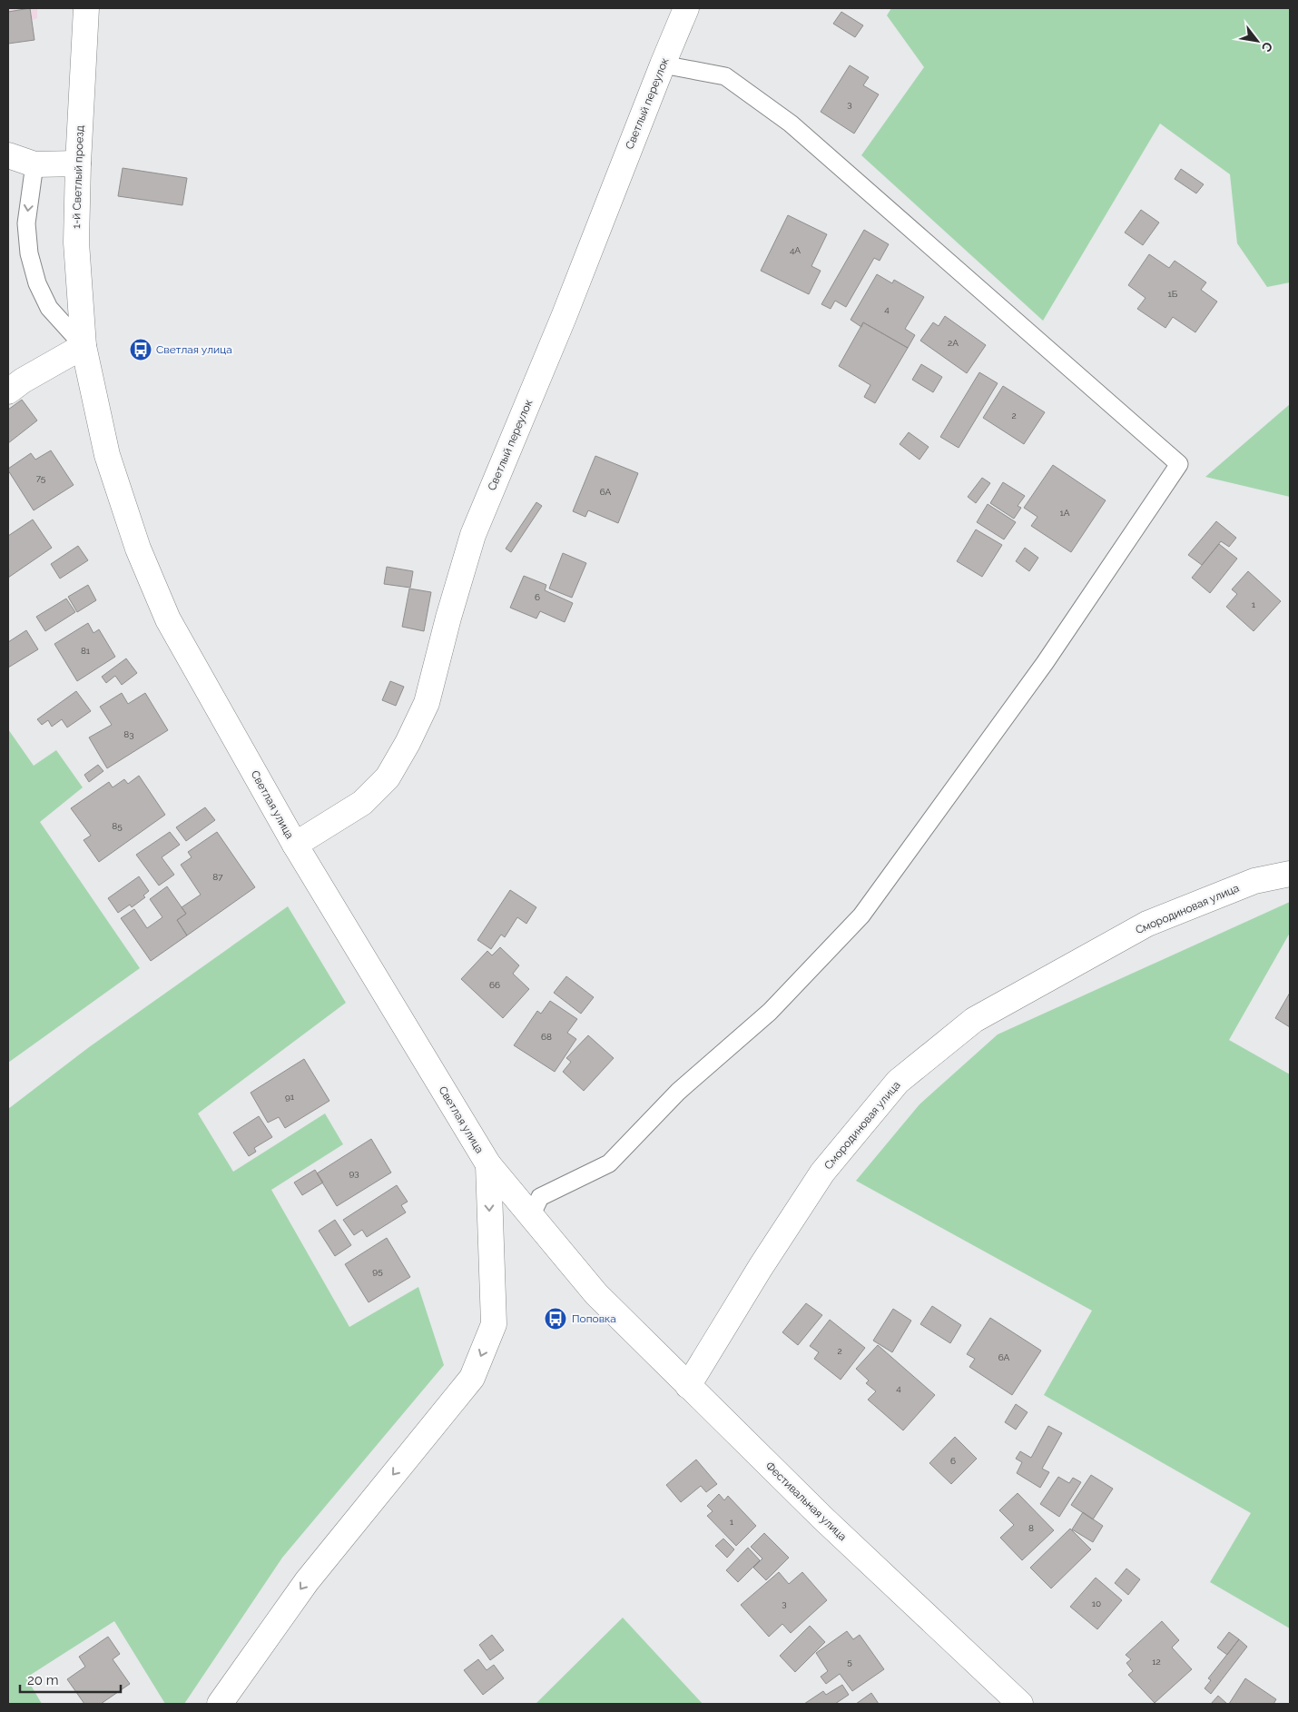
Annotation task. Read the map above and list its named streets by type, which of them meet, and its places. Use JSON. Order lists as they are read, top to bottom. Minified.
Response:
{"streets":{"street":["Светлый переулок","1-й Светлый проезд","Светлая улица","Смородиновая улица","Фестивальная улица"]},"crossings":[["Светлый переулок","Светлая улица"],["1-й Светлый проезд","Светлая улица"],["Светлая улица","Фестивальная улица"],["Смородиновая улица","Фестивальная улица"]],"places":{"bus stop":["Светлая улица","Поповка"]},"house_numbers":["3","4А","1Б","4","2А","2","75","6А","1А","6","1","81","83","85","87","66","68","91","93","95","2","6А","4","6","1","8","3","10","5","12"],"scale_bar":"20 m","north":"bottom right"}
